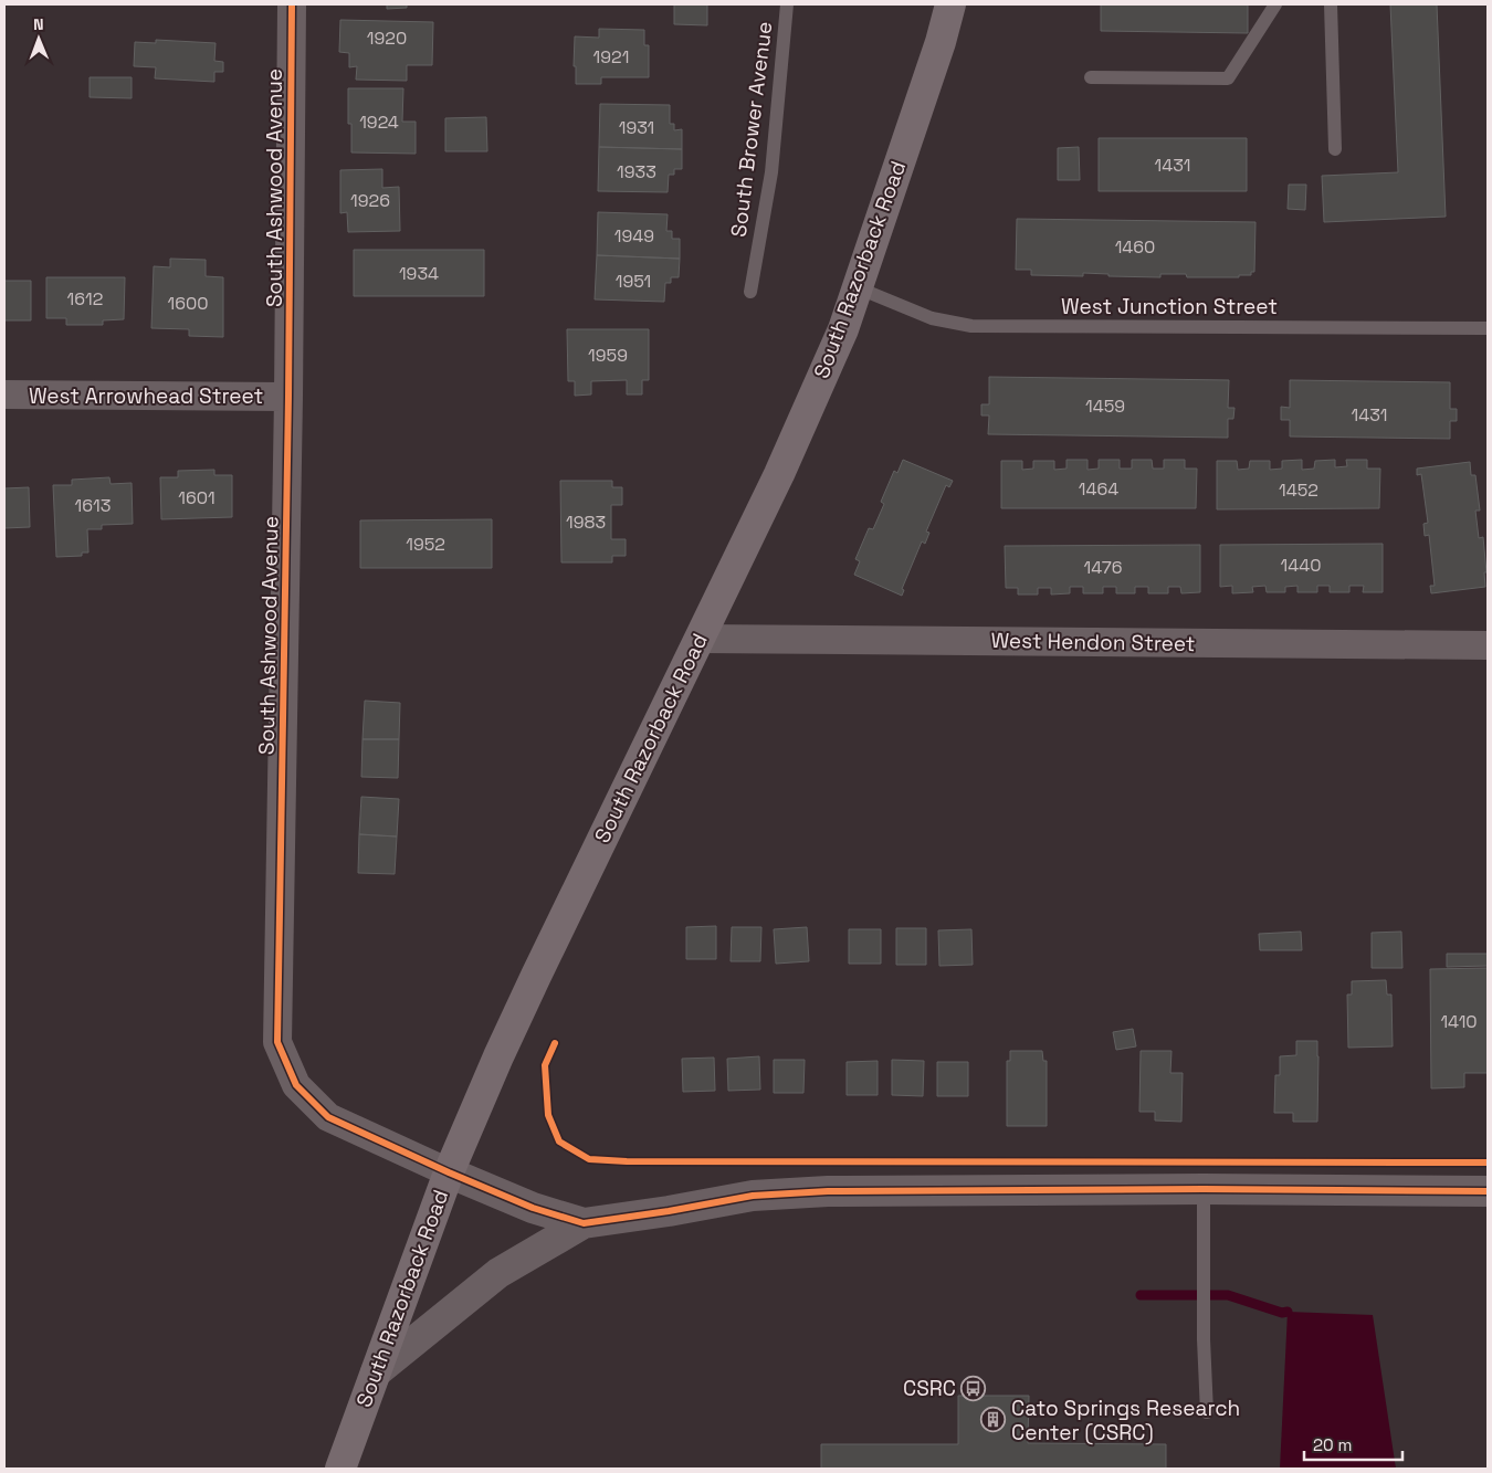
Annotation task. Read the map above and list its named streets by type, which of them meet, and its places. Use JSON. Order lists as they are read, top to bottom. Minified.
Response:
{"streets":{"main road":["South Razorback Road"],"street":["South Ashwood Avenue","West Arrowhead Street","West Hendon Street"],"lane":["South Brower Avenue","West Junction Street"]},"crossings":[["South Ashwood Avenue","South Razorback Road"],["South Ashwood Avenue","West Arrowhead Street"],["South Razorback Road","West Junction Street"],["South Razorback Road","West Hendon Street"]],"places":{"bus stop":["CSRC"],"building":["Cato Springs Research Center (CSRC)"]},"house_numbers":["1920","1921","1924","1931","1431","1933","1926","1949","1460","1934","1951","1612","1600","1959","1459","1431","1464","1452","1601","1613","1983","1952","1440","1476","1410"],"scale_bar":"20 m","north":"top"}
